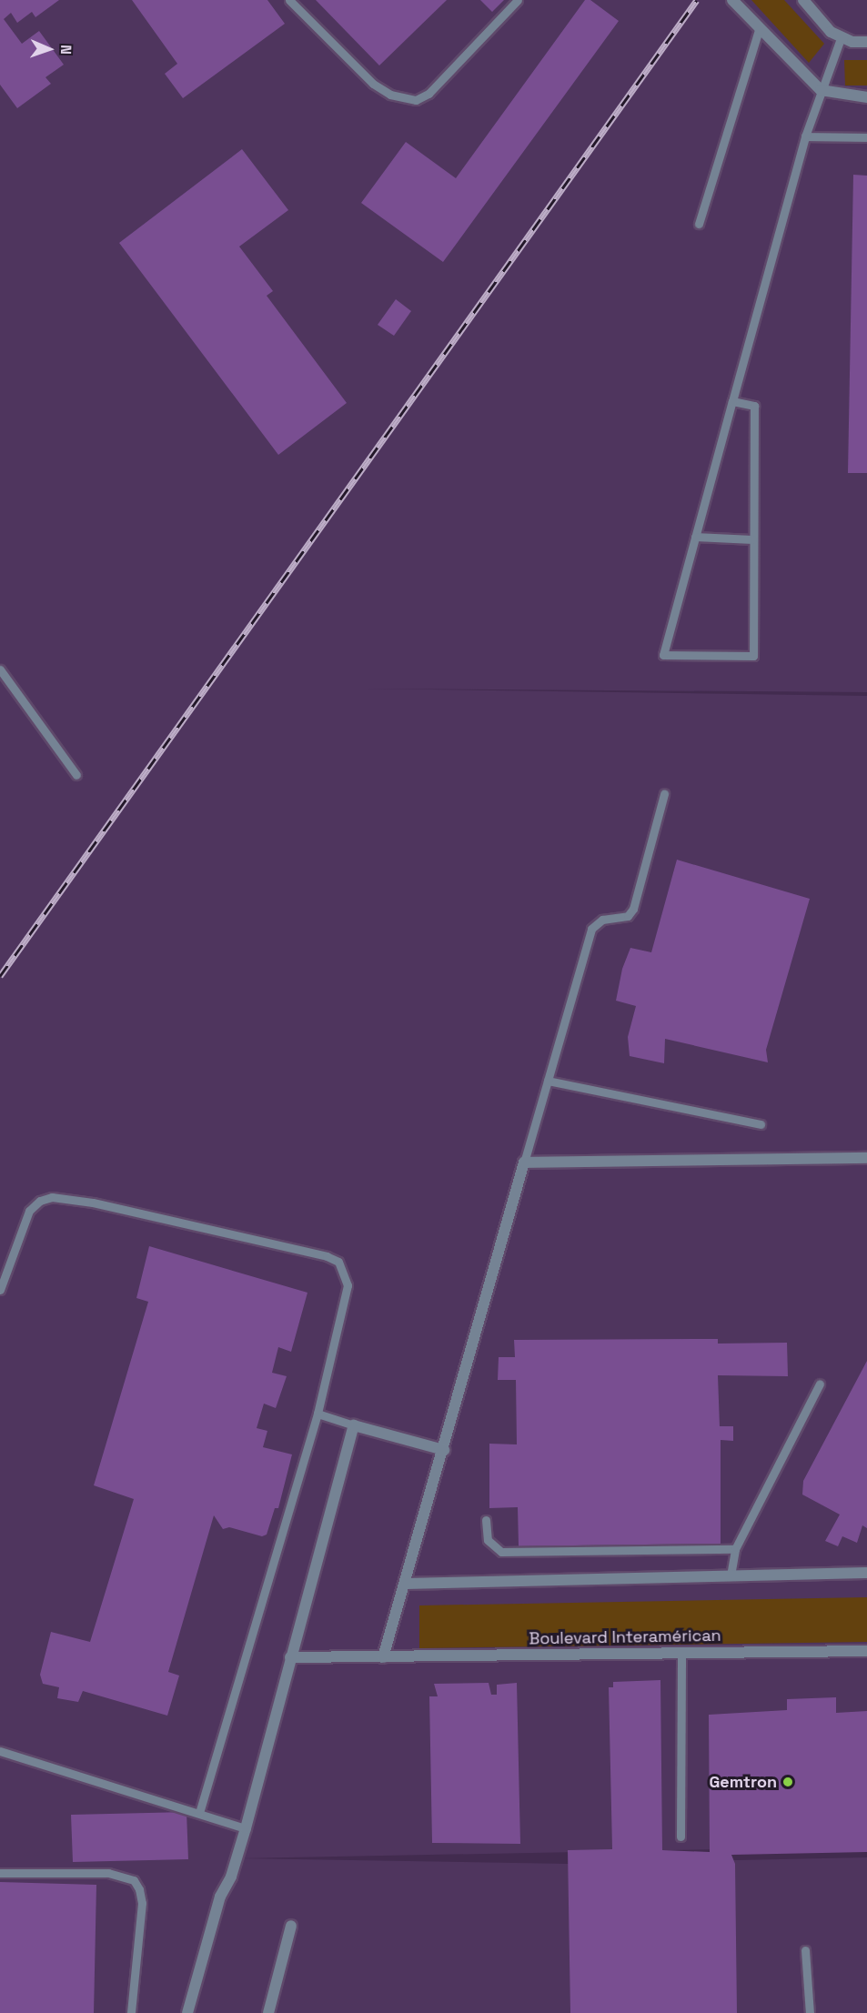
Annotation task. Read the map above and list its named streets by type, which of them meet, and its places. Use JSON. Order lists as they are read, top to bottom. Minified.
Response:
{"streets":{"street":["Boulevard Interamérican"]},"places":["Gemtron"],"north":"right"}
